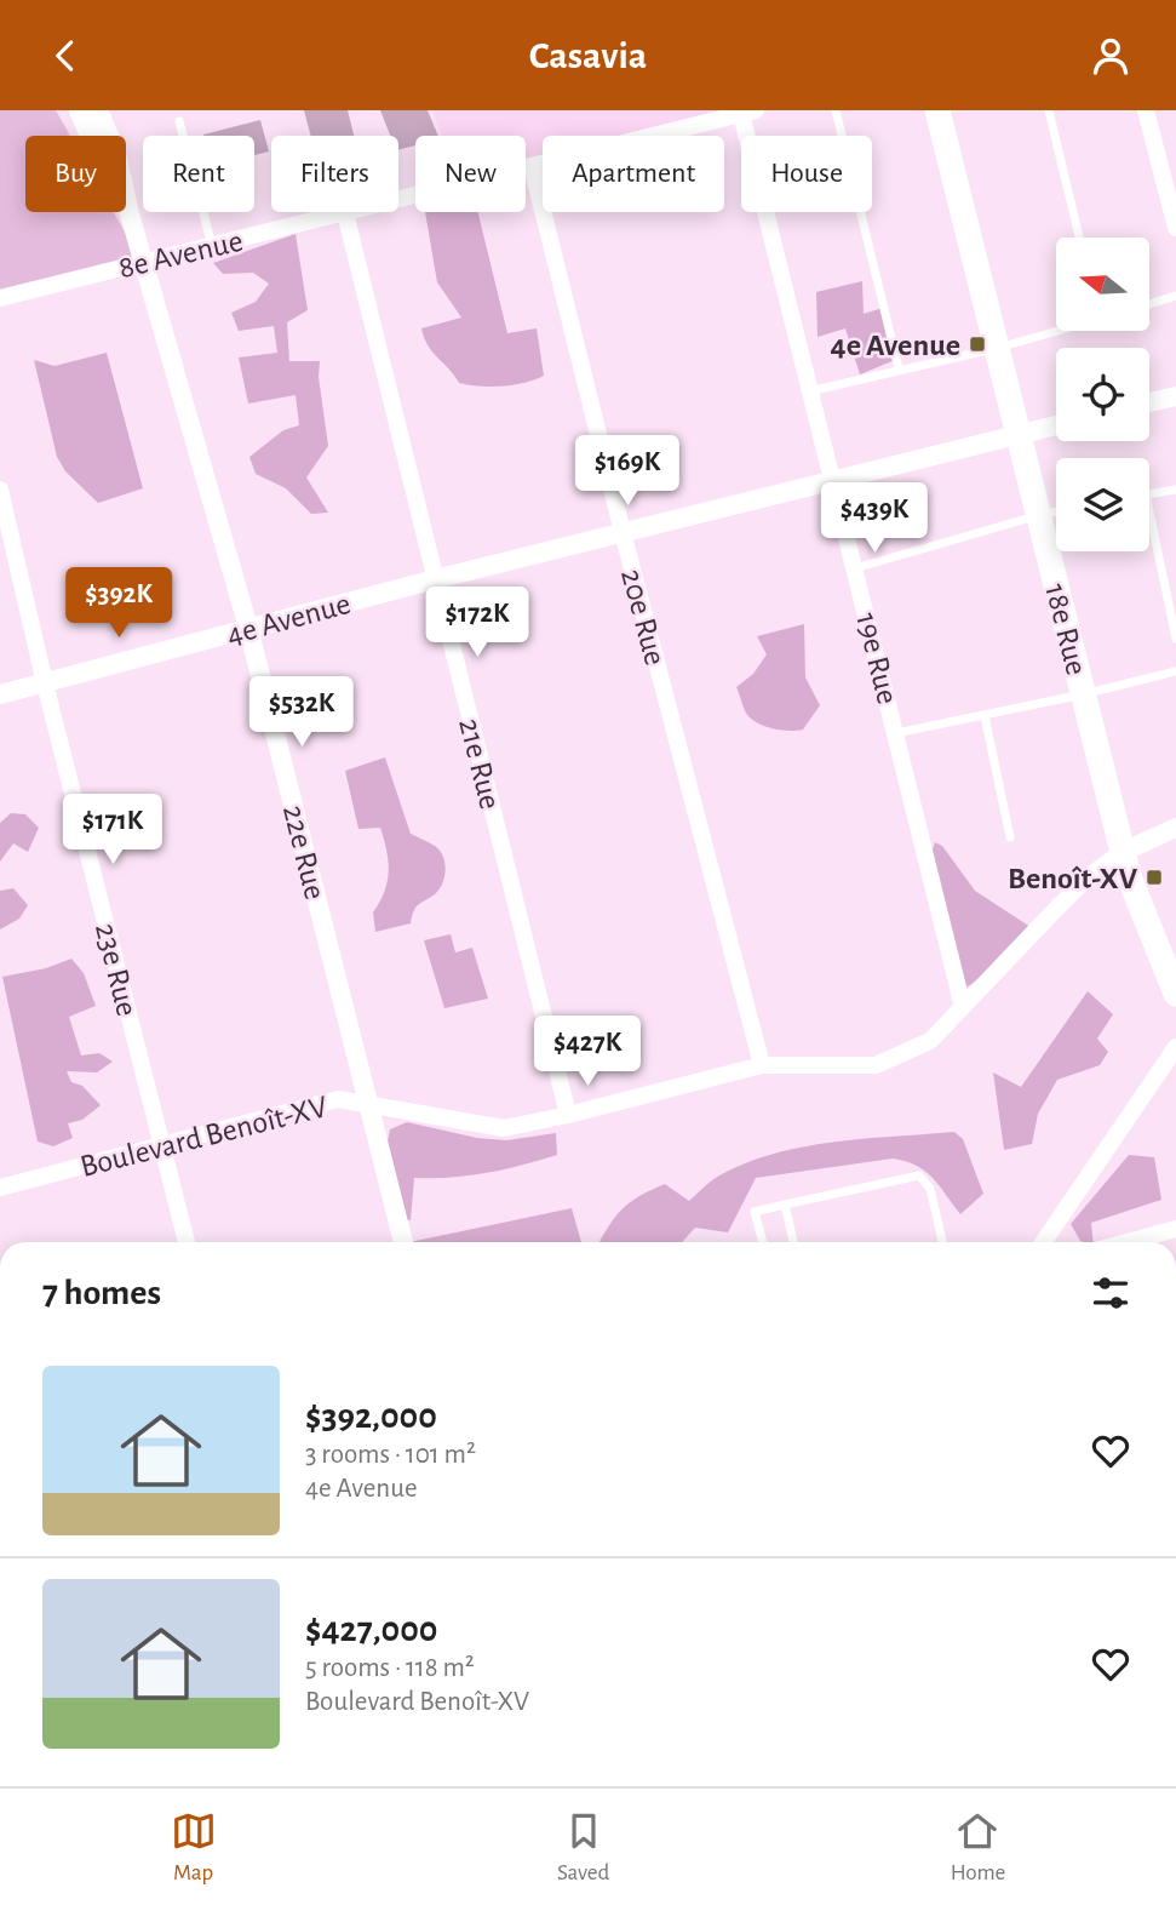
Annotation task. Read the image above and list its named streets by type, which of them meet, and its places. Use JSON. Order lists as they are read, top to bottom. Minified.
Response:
{"streets":{"main road":["18e Rue"],"street":["8e Avenue","20e Rue","4e Avenue","19e Rue","21e Rue","22e Rue","23e Rue","Boulevard Benoît-XV"]},"crossings":[["8e Avenue","20e Rue"],["8e Avenue","19e Rue"],["8e Avenue","21e Rue"],["8e Avenue","22e Rue"],["20e Rue","4e Avenue"],["20e Rue","Boulevard Benoît-XV"],["4e Avenue","18e Rue"],["4e Avenue","19e Rue"],["4e Avenue","21e Rue"],["4e Avenue","22e Rue"],["4e Avenue","23e Rue"],["18e Rue","Boulevard Benoît-XV"],["19e Rue","Boulevard Benoît-XV"],["21e Rue","Boulevard Benoît-XV"],["22e Rue","Boulevard Benoît-XV"],["23e Rue","Boulevard Benoît-XV"]],"places":{"transit":["4e Avenue","Benoît-XV"]},"north":"left","page":{"header":"Casavia","chip":["Buy","Rent","Filters","New","Apartment","House"],"price":["$169K","$439K","$392K","$172K","$532K","$171K","$427K"],"heading":"7 homes","list":[{"name":"$392,000","note":"3 rooms · 101 m² · 4e Avenue"},{"name":"$427,000","note":"5 rooms · 118 m² · Boulevard Benoît-XV"}],"tabs":["Map","Saved","Home"]}}
